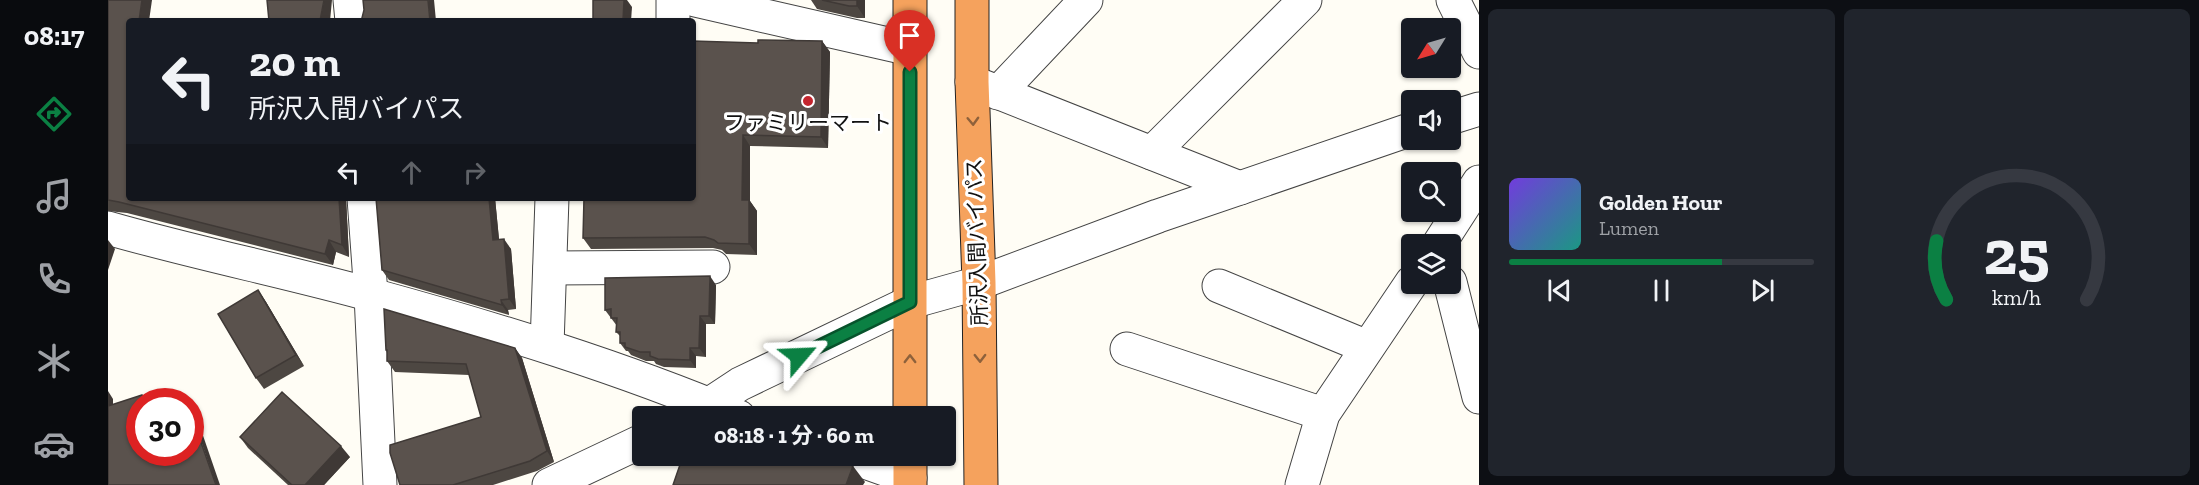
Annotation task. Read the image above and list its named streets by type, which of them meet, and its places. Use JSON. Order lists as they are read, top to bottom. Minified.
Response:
{"streets":{"highway":["所沢入間バイパス"]},"places":["ファミリーマート"],"north":"bottom left","page":{"tabs":"08:17","turn":["20 m","所沢入間バイパス"],"song":["Golden Hour","Lumen"],"limit":"30","trip":"08:18 · 1 分 · 60 m","gauge":["25","km/h"]}}
